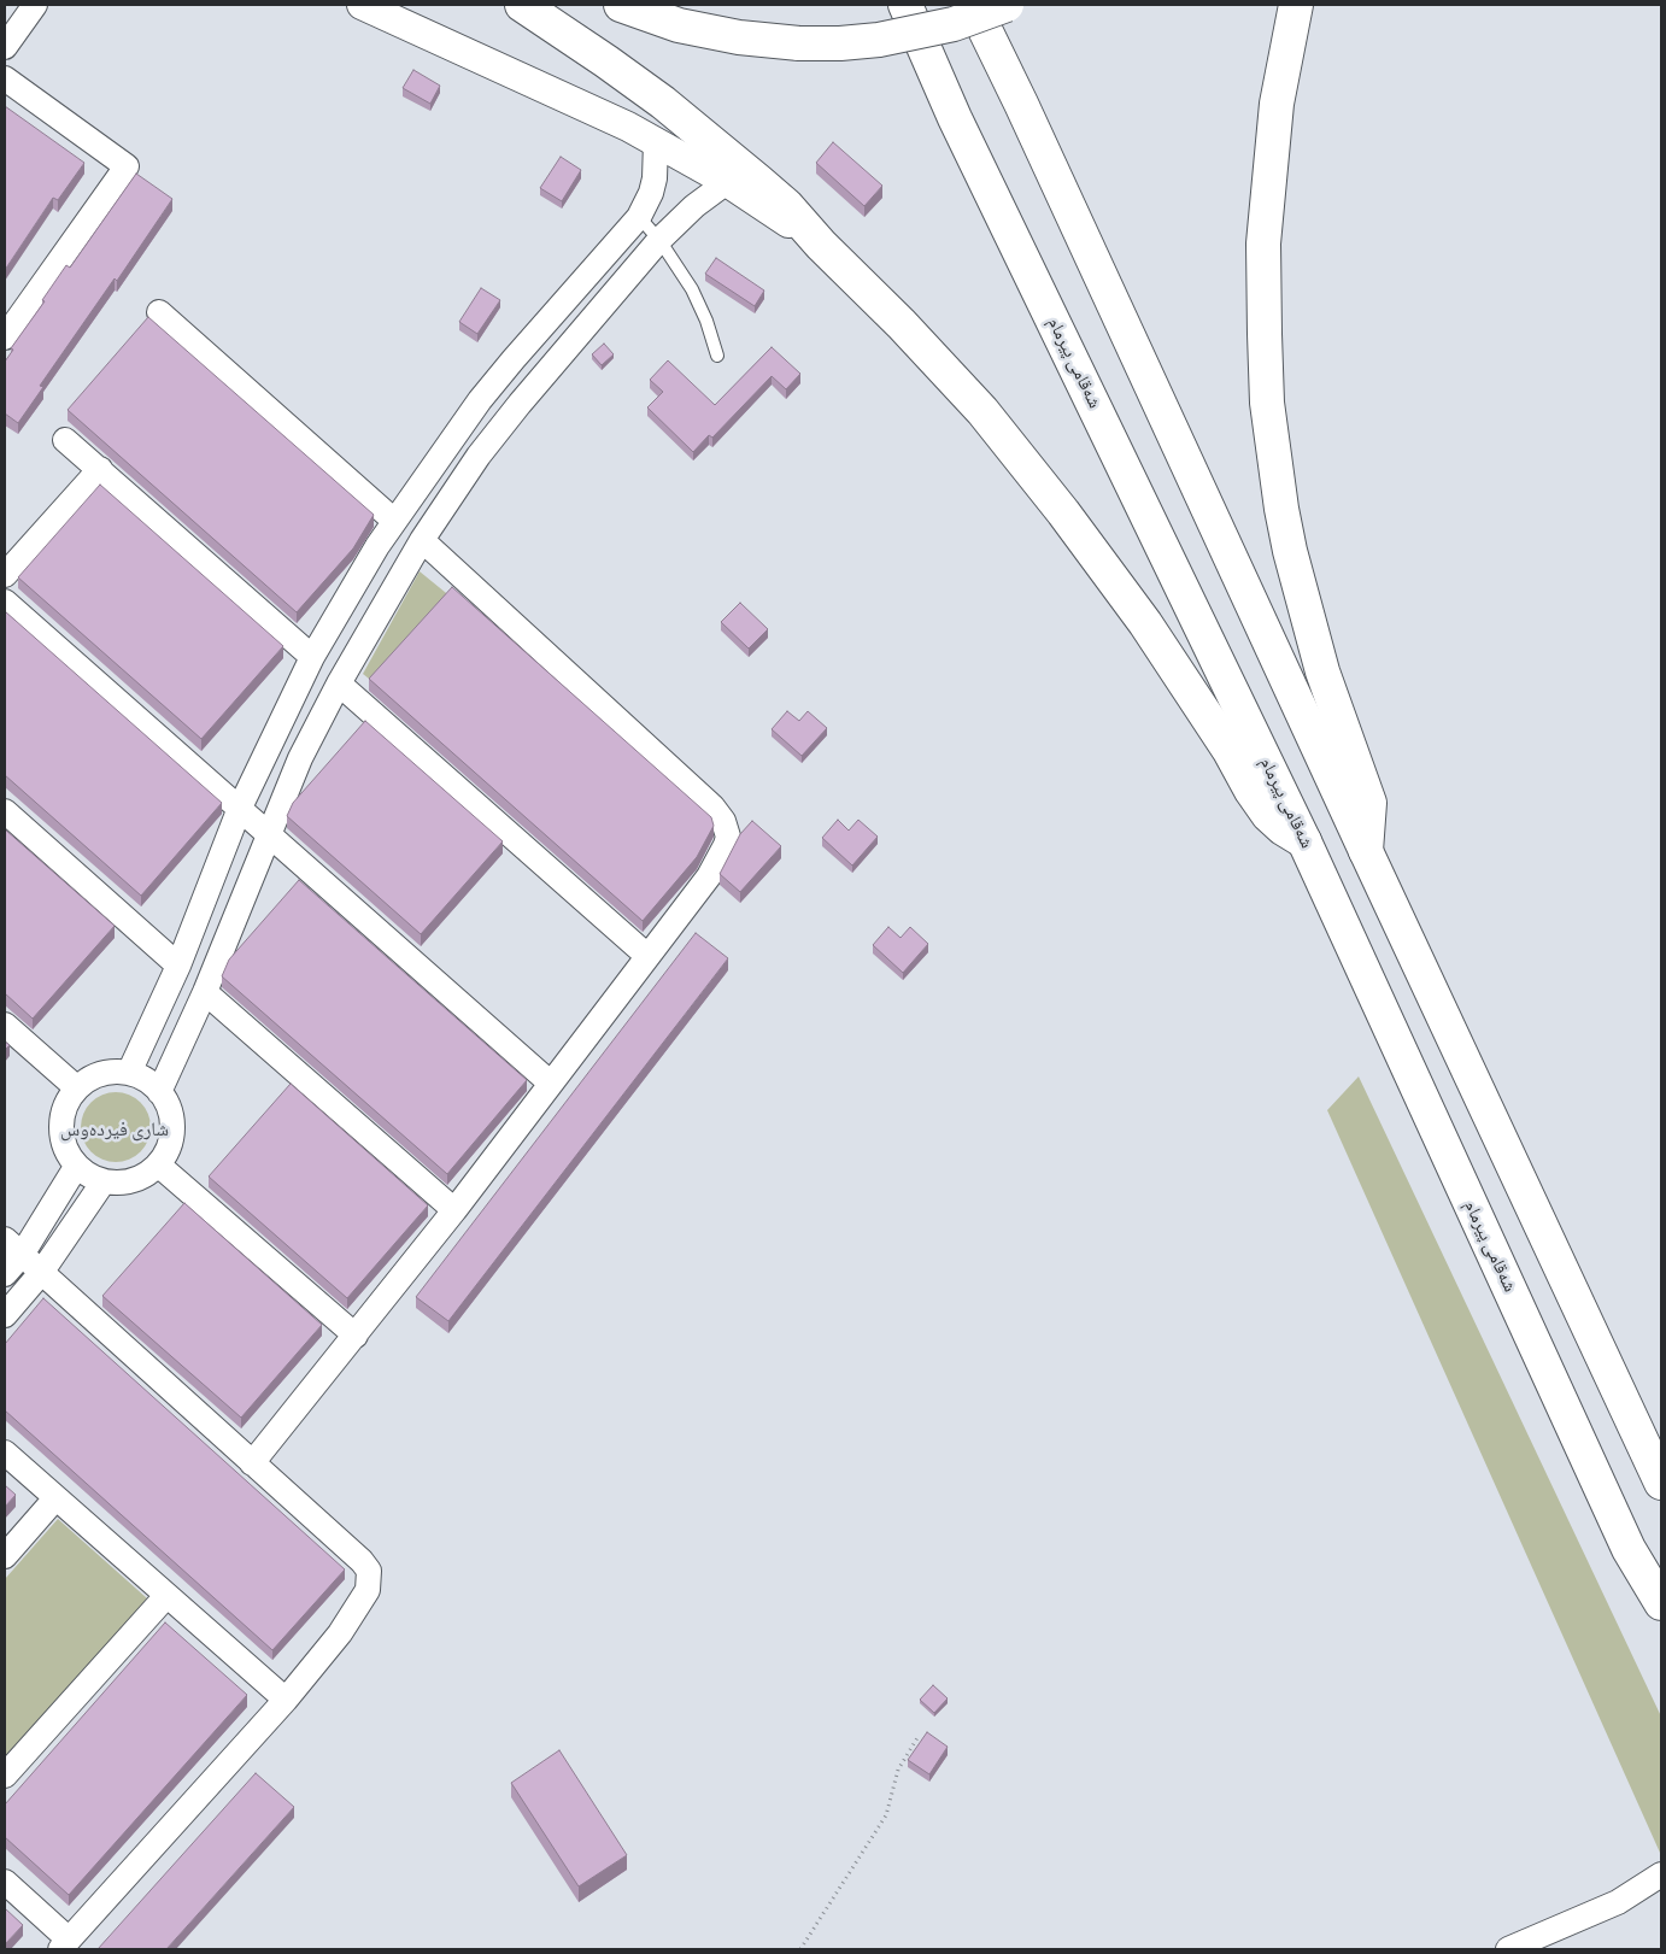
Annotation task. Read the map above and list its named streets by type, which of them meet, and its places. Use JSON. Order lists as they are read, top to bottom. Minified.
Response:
{"streets":{"highway":["شەقامی پیرمام"]},"districts":["شاری فیردەوس"]}
